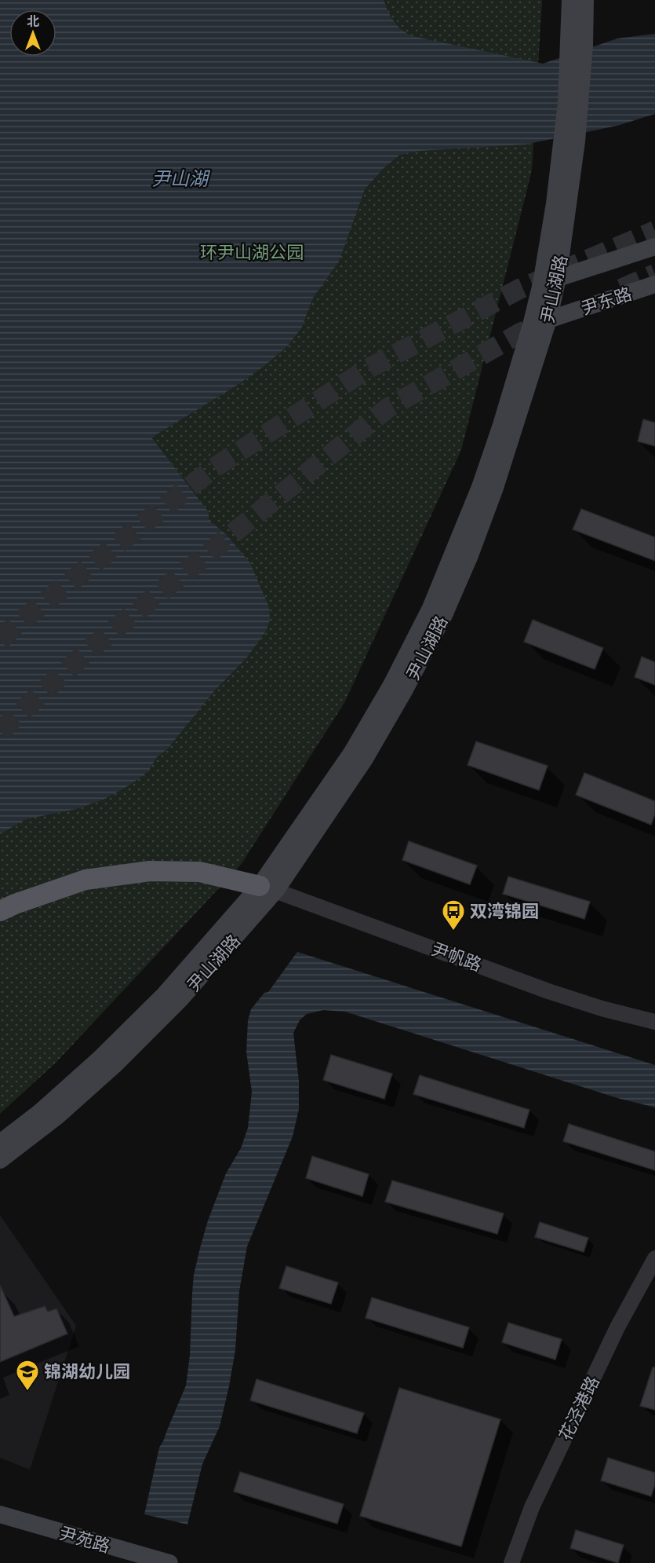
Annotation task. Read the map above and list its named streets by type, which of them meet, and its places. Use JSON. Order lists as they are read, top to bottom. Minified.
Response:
{"streets":{"main road":["尹山湖路","尹东路","尹苑路"],"street":["尹帆路","花泾港路"]},"crossings":[["尹山湖路","尹东路"],["尹山湖路","尹帆路"]],"water":["尹山湖"],"parks":["环尹山湖公园"],"places":{"bus stop":["双湾锦园"],"school or university":["锦湖幼儿园"]},"north":"top"}
